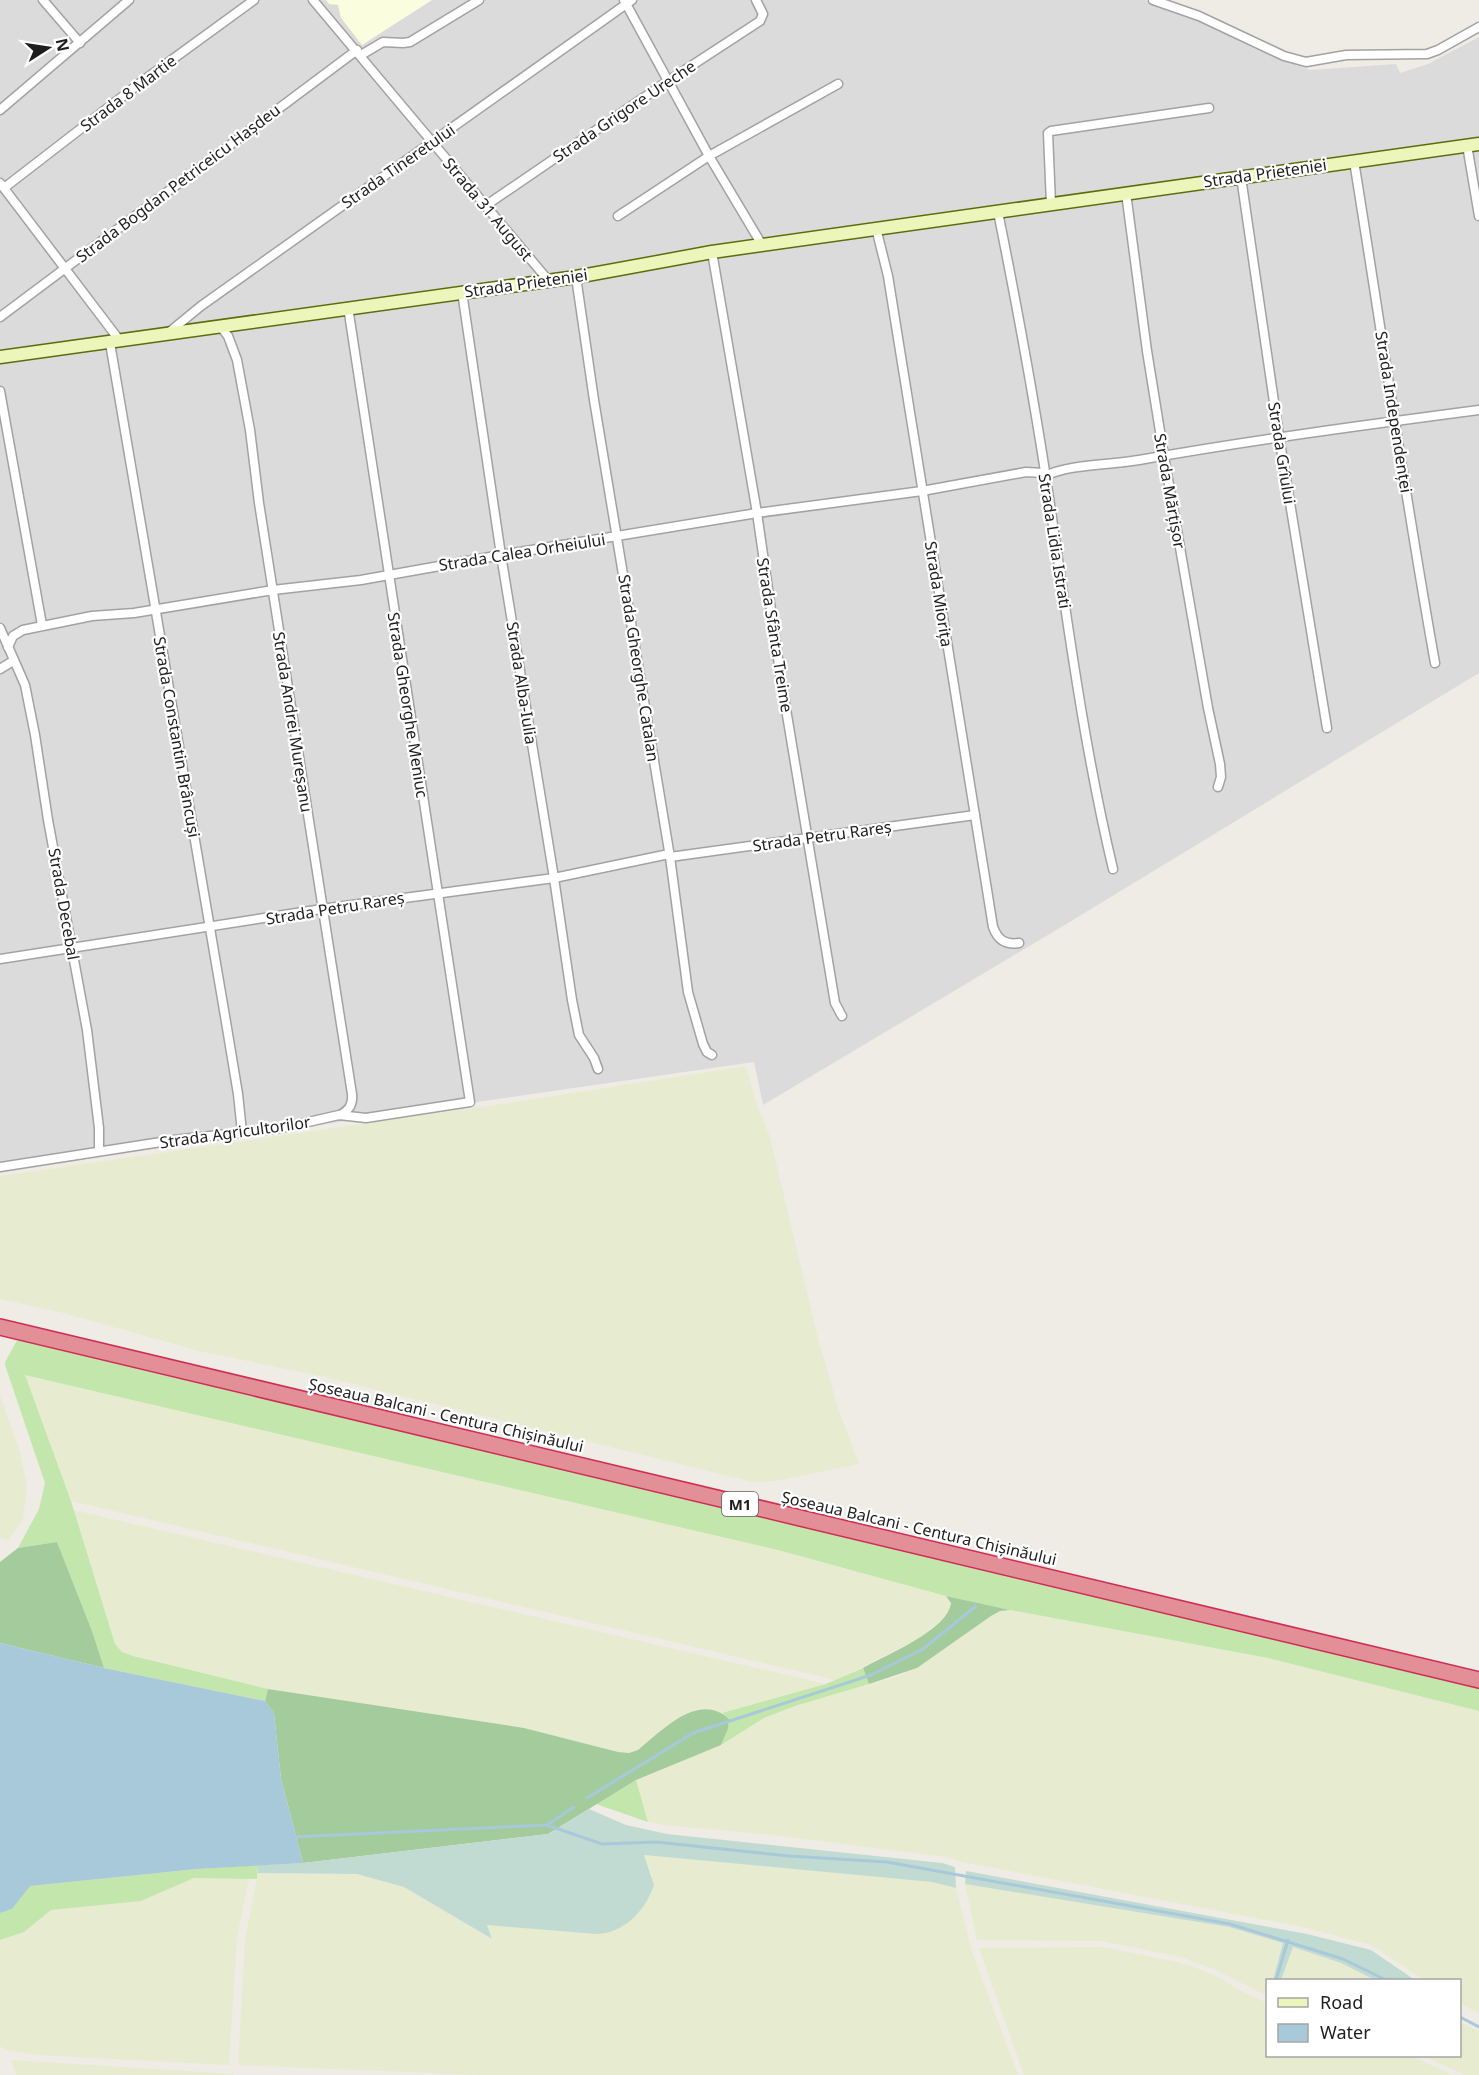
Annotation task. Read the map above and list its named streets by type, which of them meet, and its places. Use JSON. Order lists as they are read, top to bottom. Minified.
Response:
{"streets":{"highway":["Șoseaua Balcani - Centura Chișinăului","M1"],"street":["Strada 8 Martie","Strada Grigore Ureche","Strada Tineretului","Strada Prieteniei","Strada Bogdan Petriceicu Hașdeu","Strada 31 August","Strada Independenței","Strada Grîului","Strada Mărțișor","Strada Lidia Istrati","Strada Calea Orheiului","Strada Miorița","Strada Sfânta Treime","Strada Gheorghe Catalan","Strada Alba-Iulia","Strada Gheorghe Meniuc","Strada Andrei Mureșanu","Strada Constantin Brâncuși","Strada Petru Rareș","Strada Decebal","Strada Agricultorilor"]},"crossings":[["Strada Grigore Ureche","Strada 31 August"],["Strada Tineretului","Strada Prieteniei"],["Strada Tineretului","Strada 31 August"],["Strada Prieteniei","Strada 31 August"],["Strada Prieteniei","Strada Independenței"],["Strada Prieteniei","Strada Grîului"],["Strada Prieteniei","Strada Mărțișor"],["Strada Prieteniei","Strada Lidia Istrati"],["Strada Prieteniei","Strada Miorița"],["Strada Prieteniei","Strada Sfânta Treime"],["Strada Prieteniei","Strada Gheorghe Catalan"],["Strada Prieteniei","Strada Alba-Iulia"],["Strada Prieteniei","Strada Gheorghe Meniuc"],["Strada Prieteniei","Strada Andrei Mureșanu"],["Strada Prieteniei","Strada Constantin Brâncuși"],["Strada Bogdan Petriceicu Hașdeu","Strada 31 August"],["Strada Independenței","Strada Calea Orheiului"],["Strada Grîului","Strada Calea Orheiului"],["Strada Mărțișor","Strada Calea Orheiului"],["Strada Lidia Istrati","Strada Calea Orheiului"],["Strada Calea Orheiului","Strada Miorița"],["Strada Calea Orheiului","Strada Sfânta Treime"],["Strada Calea Orheiului","Strada Gheorghe Catalan"],["Strada Calea Orheiului","Strada Alba-Iulia"],["Strada Calea Orheiului","Strada Gheorghe Meniuc"],["Strada Calea Orheiului","Strada Andrei Mureșanu"],["Strada Calea Orheiului","Strada Constantin Brâncuși"],["Strada Miorița","Strada Petru Rareș"],["Strada Sfânta Treime","Strada Petru Rareș"],["Strada Gheorghe Catalan","Strada Petru Rareș"],["Strada Alba-Iulia","Strada Petru Rareș"],["Strada Gheorghe Meniuc","Strada Petru Rareș"],["Strada Gheorghe Meniuc","Strada Agricultorilor"],["Strada Andrei Mureșanu","Strada Petru Rareș"],["Strada Andrei Mureșanu","Strada Agricultorilor"],["Strada Constantin Brâncuși","Strada Petru Rareș"],["Strada Constantin Brâncuși","Strada Agricultorilor"],["Strada Petru Rareș","Strada Decebal"],["Strada Decebal","Strada Agricultorilor"]],"legend":["Road","Water"],"north":"right"}
